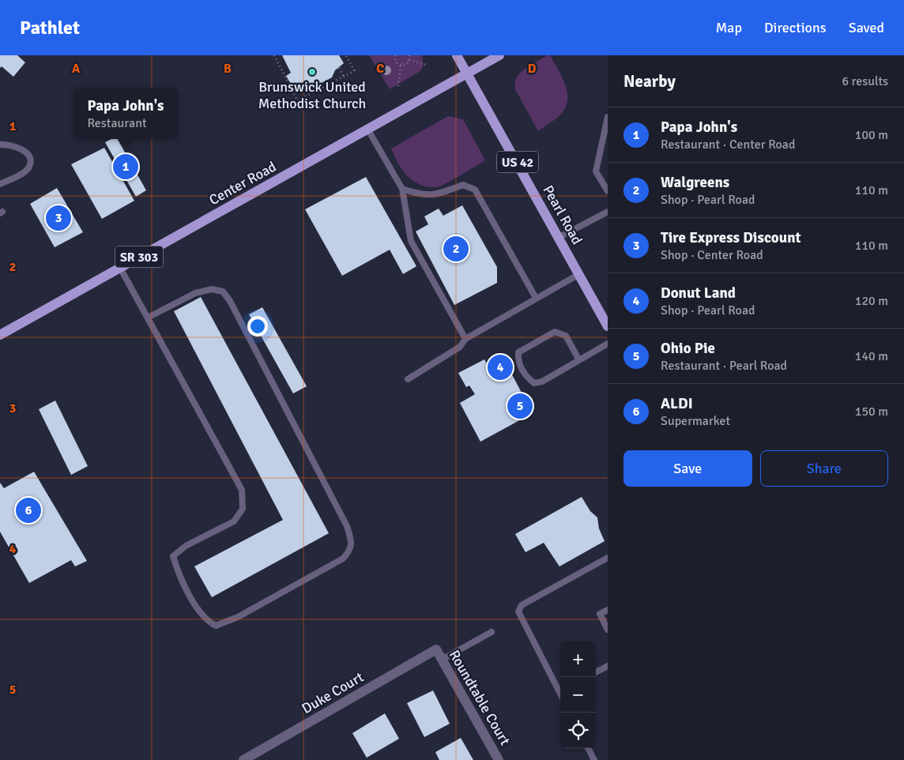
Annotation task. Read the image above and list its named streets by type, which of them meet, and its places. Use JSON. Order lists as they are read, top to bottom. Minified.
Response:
{"streets":{"main road":["US 42","Center Road","Pearl Road","SR 303"],"street":["Duke Court","Roundtable Court"]},"crossings":[["Center Road","Pearl Road"],["Duke Court","Roundtable Court"]],"places":["Brunswick United Methodist Church"],"page":{"header":"Pathlet","nav":["Map","Directions","Saved"],"heading":["Nearby","6 results"],"popup":["Papa John's","Restaurant"],"list":[{"mark":"1","name":"Papa John's","note":"Restaurant · Center Road","value":"100 m"},{"mark":"2","name":"Walgreens","note":"Shop · Pearl Road","value":"110 m"},{"mark":"3","name":"Tire Express Discount","note":"Shop · Center Road","value":"110 m"},{"mark":"4","name":"Donut Land","note":"Shop · Pearl Road","value":"120 m"},{"mark":"5","name":"Ohio Pie","note":"Restaurant · Pearl Road","value":"140 m"},{"mark":"6","name":"ALDI","note":"Supermarket","value":"150 m"}],"pins":["1","3","2","4","5","6"],"buttons":["Save","Share"],"map_buttons":["+","−"]},"grid":{"columns":["A","B","C","D"],"rows":["1","2","3","4","5"]}}
